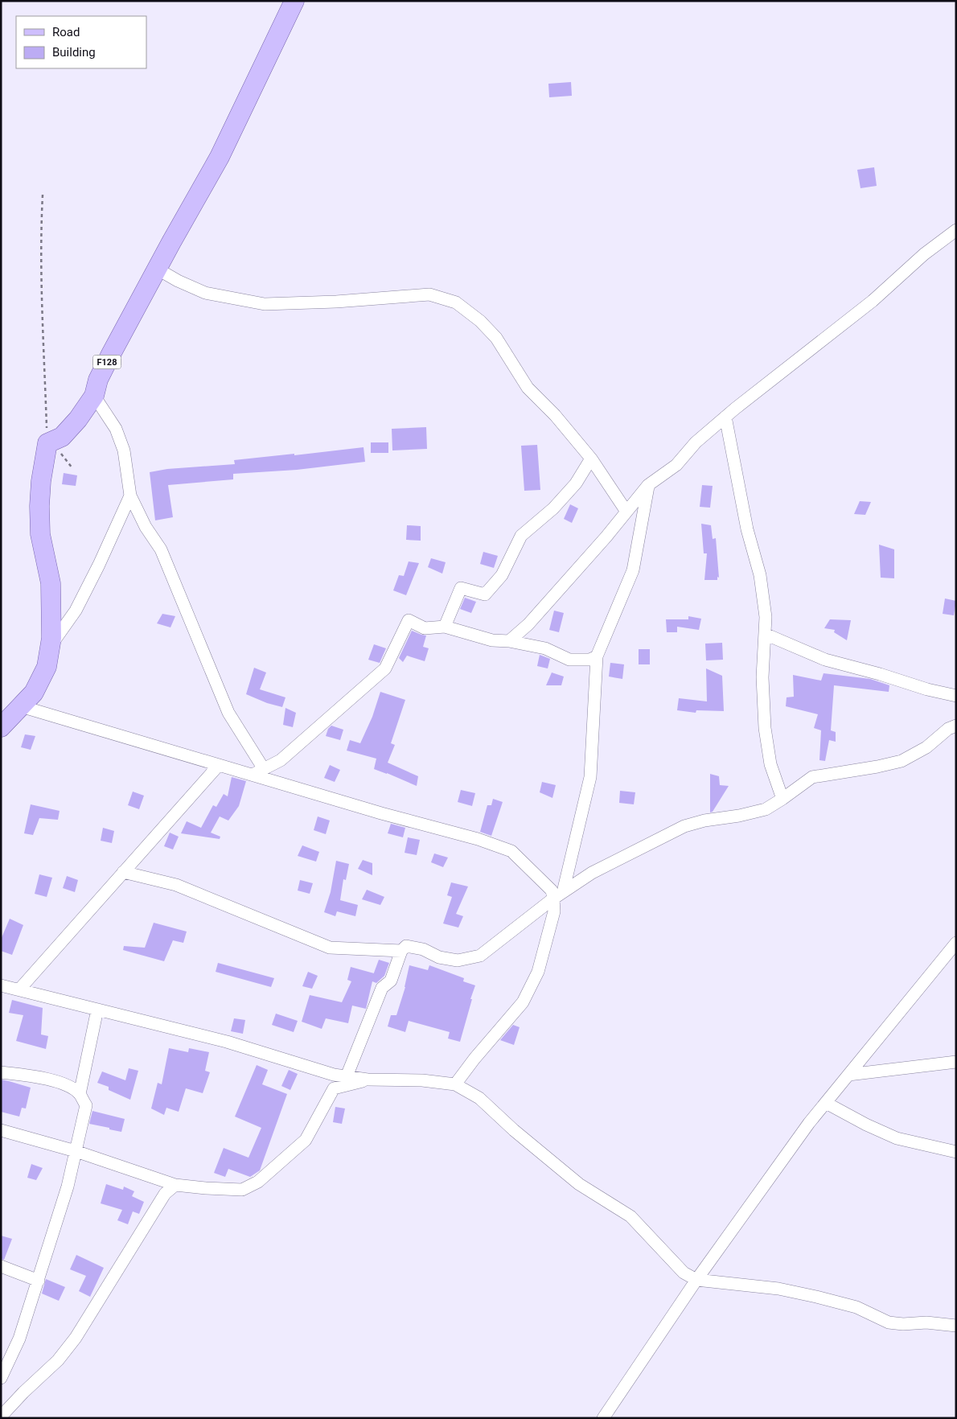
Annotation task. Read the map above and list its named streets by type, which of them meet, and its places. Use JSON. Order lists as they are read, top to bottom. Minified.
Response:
{"streets":{"main road":["F128"]},"legend":["Road","Building"]}
